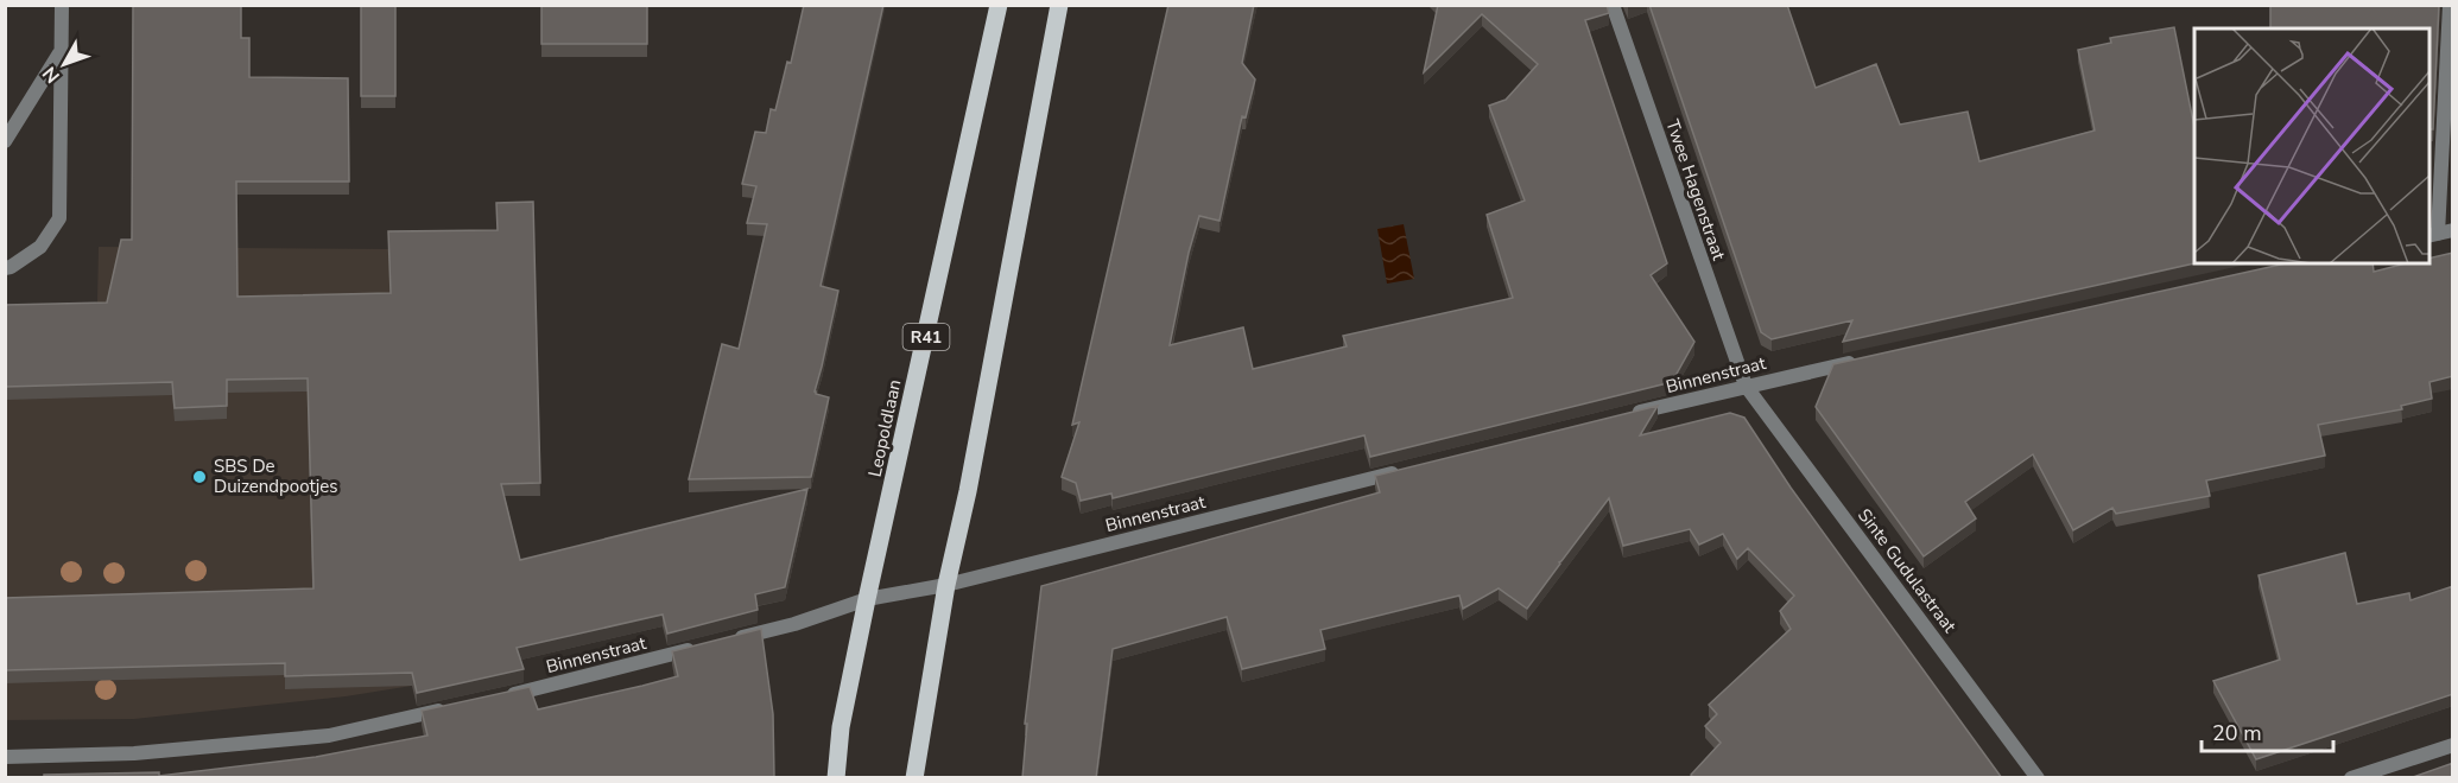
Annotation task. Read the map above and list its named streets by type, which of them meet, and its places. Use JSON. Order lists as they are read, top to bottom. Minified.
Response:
{"streets":{"main road":["R41","Leopoldlaan"],"street":["Twee Hagenstraat","Binnenstraat","Sinte Gudulastraat"]},"crossings":[["Twee Hagenstraat","Binnenstraat"],["Twee Hagenstraat","Sinte Gudulastraat"],["Binnenstraat","Leopoldlaan"],["Binnenstraat","Sinte Gudulastraat"]],"places":["SBS De Duizendpootjes"],"scale_bar":"20 m","north":"bottom left"}
